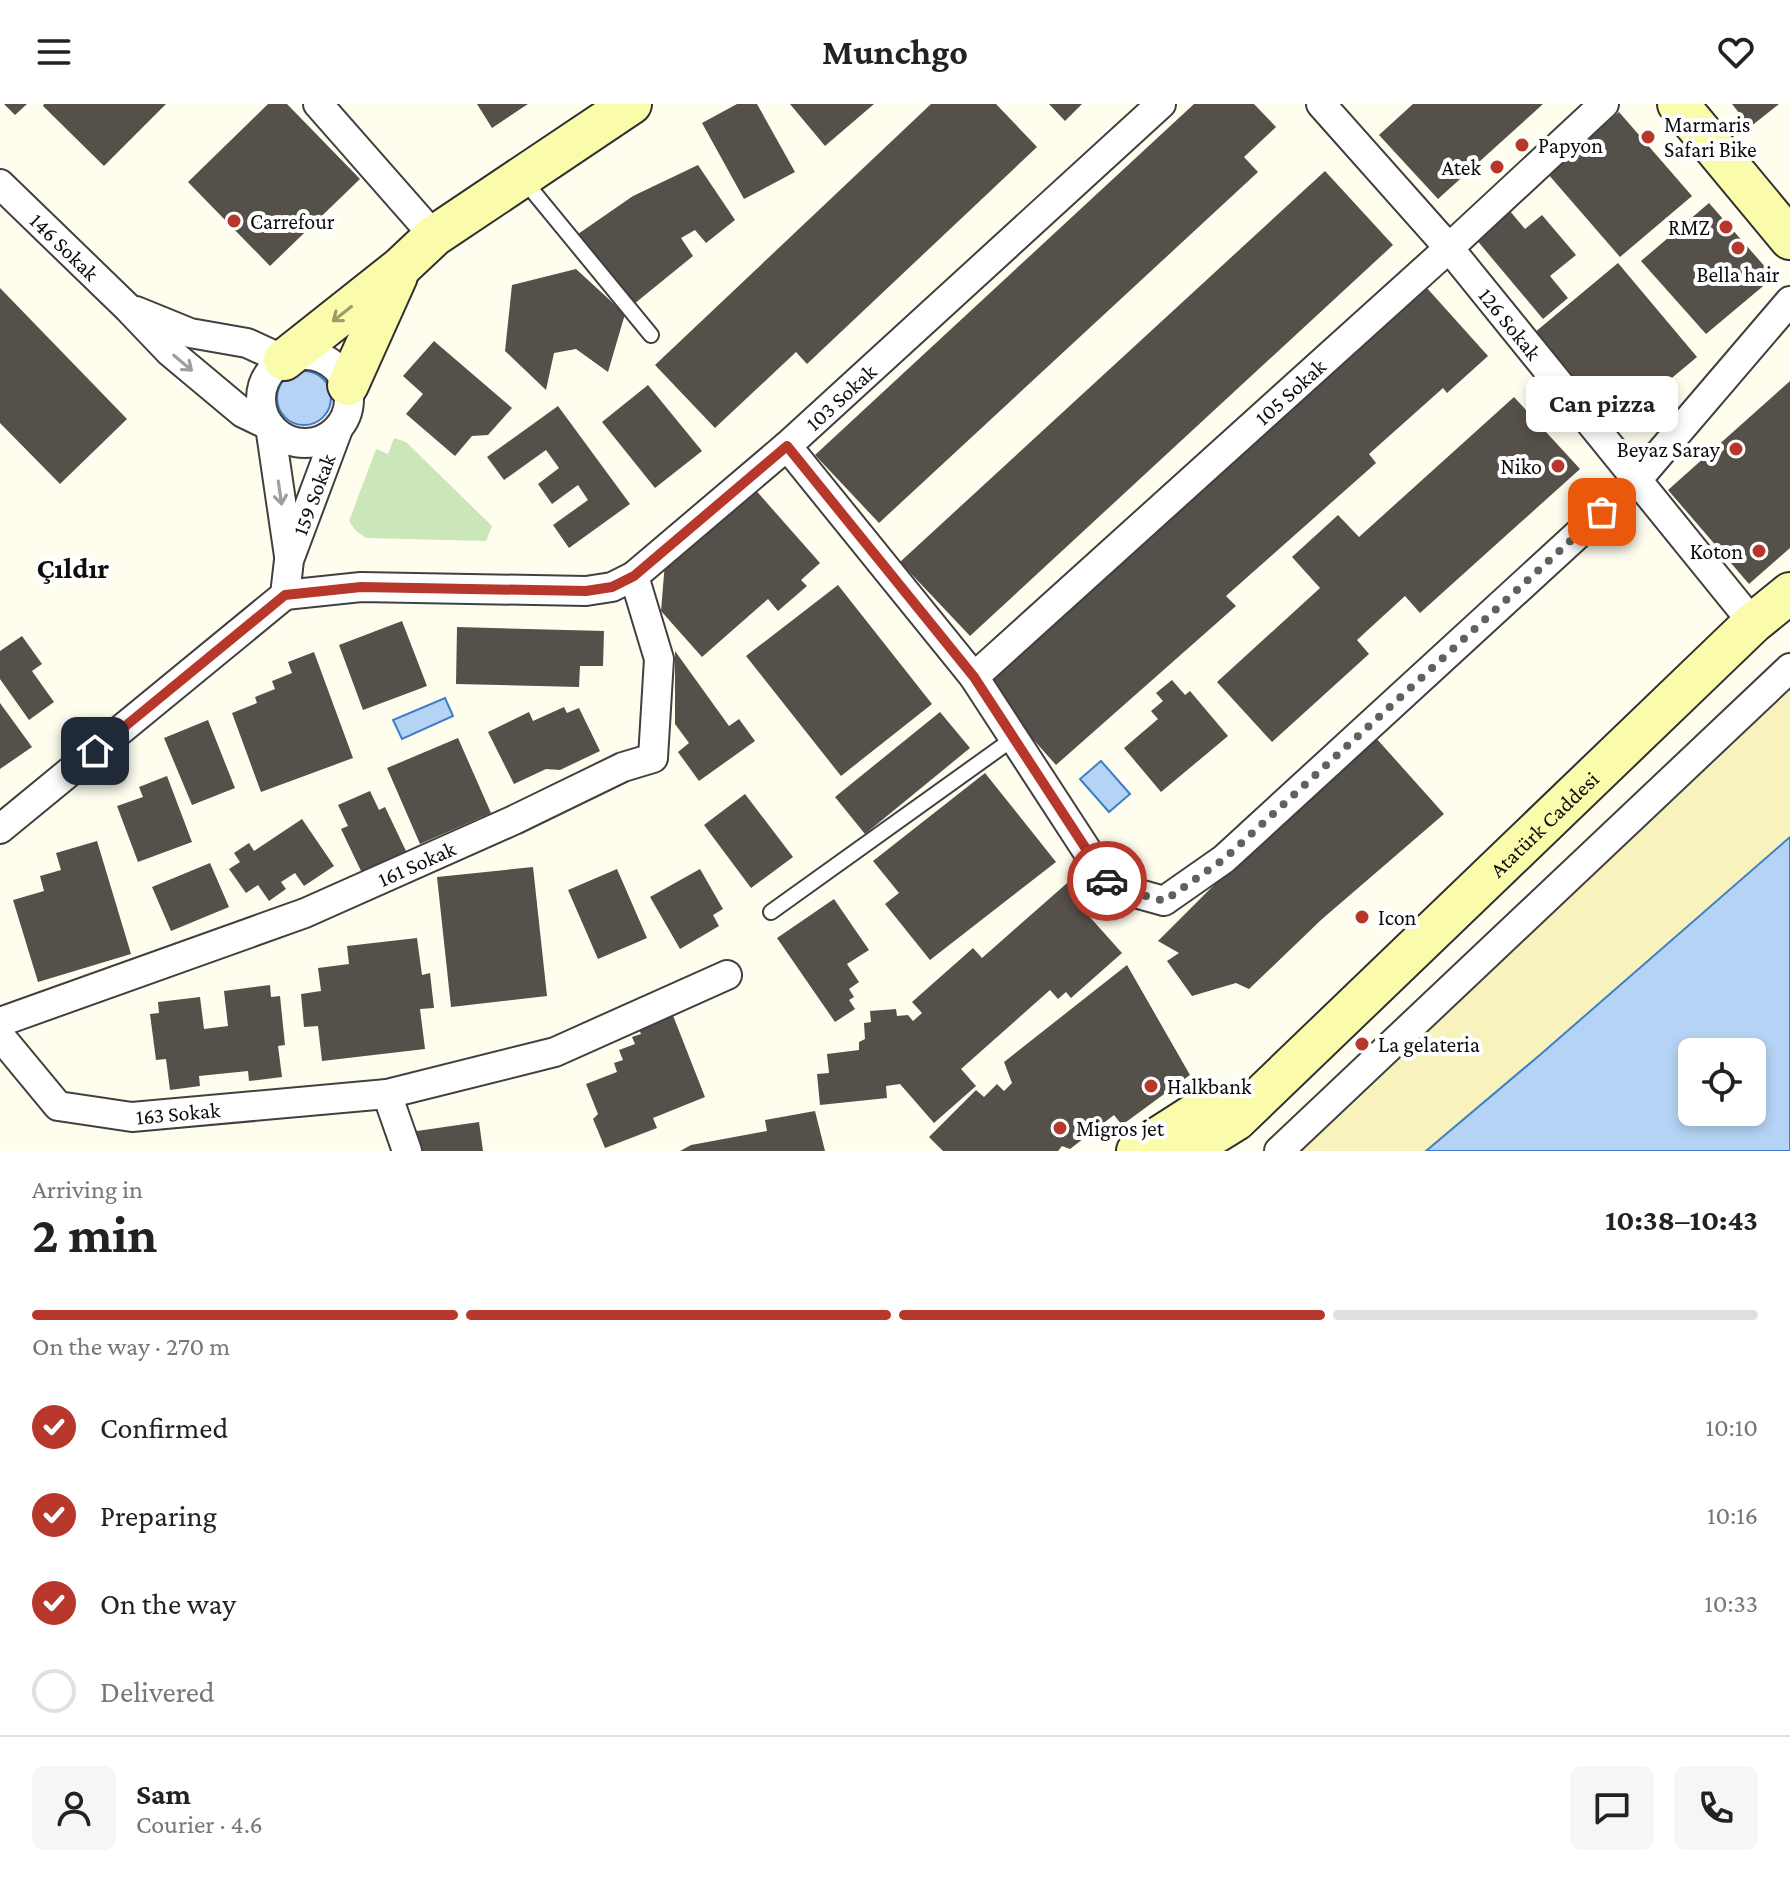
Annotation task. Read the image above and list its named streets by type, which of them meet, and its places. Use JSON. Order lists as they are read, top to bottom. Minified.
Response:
{"streets":{"main road":["Atatürk Caddesi"],"street":["146 Sokak","126 Sokak","105 Sokak","103 Sokak","159 Sokak","161 Sokak","163 Sokak"]},"crossings":[["146 Sokak","159 Sokak"],["126 Sokak","105 Sokak"],["126 Sokak","Atatürk Caddesi"],["103 Sokak","159 Sokak"],["103 Sokak","161 Sokak"]],"one_way":["159 Sokak"],"districts":["Çıldır"],"places":["Marmaris Safari Bike","Papyon","Atek","Carrefour","RMZ","Bella hair","Beyaz Saray","Niko","Can pizza","Koton","Icon","La gelateria","Halkbank","Migros jet"],"page":{"header":"Munchgo","bubble":"Can pizza","heading":["2 min","Arriving in","10:38–10:43"],"panel":["Sam","Courier · 4.6"],"bar":"On the way · 270 m","list":[["Confirmed","10:10"],["Preparing","10:16"],["On the way","10:33"],"Delivered"]}}
